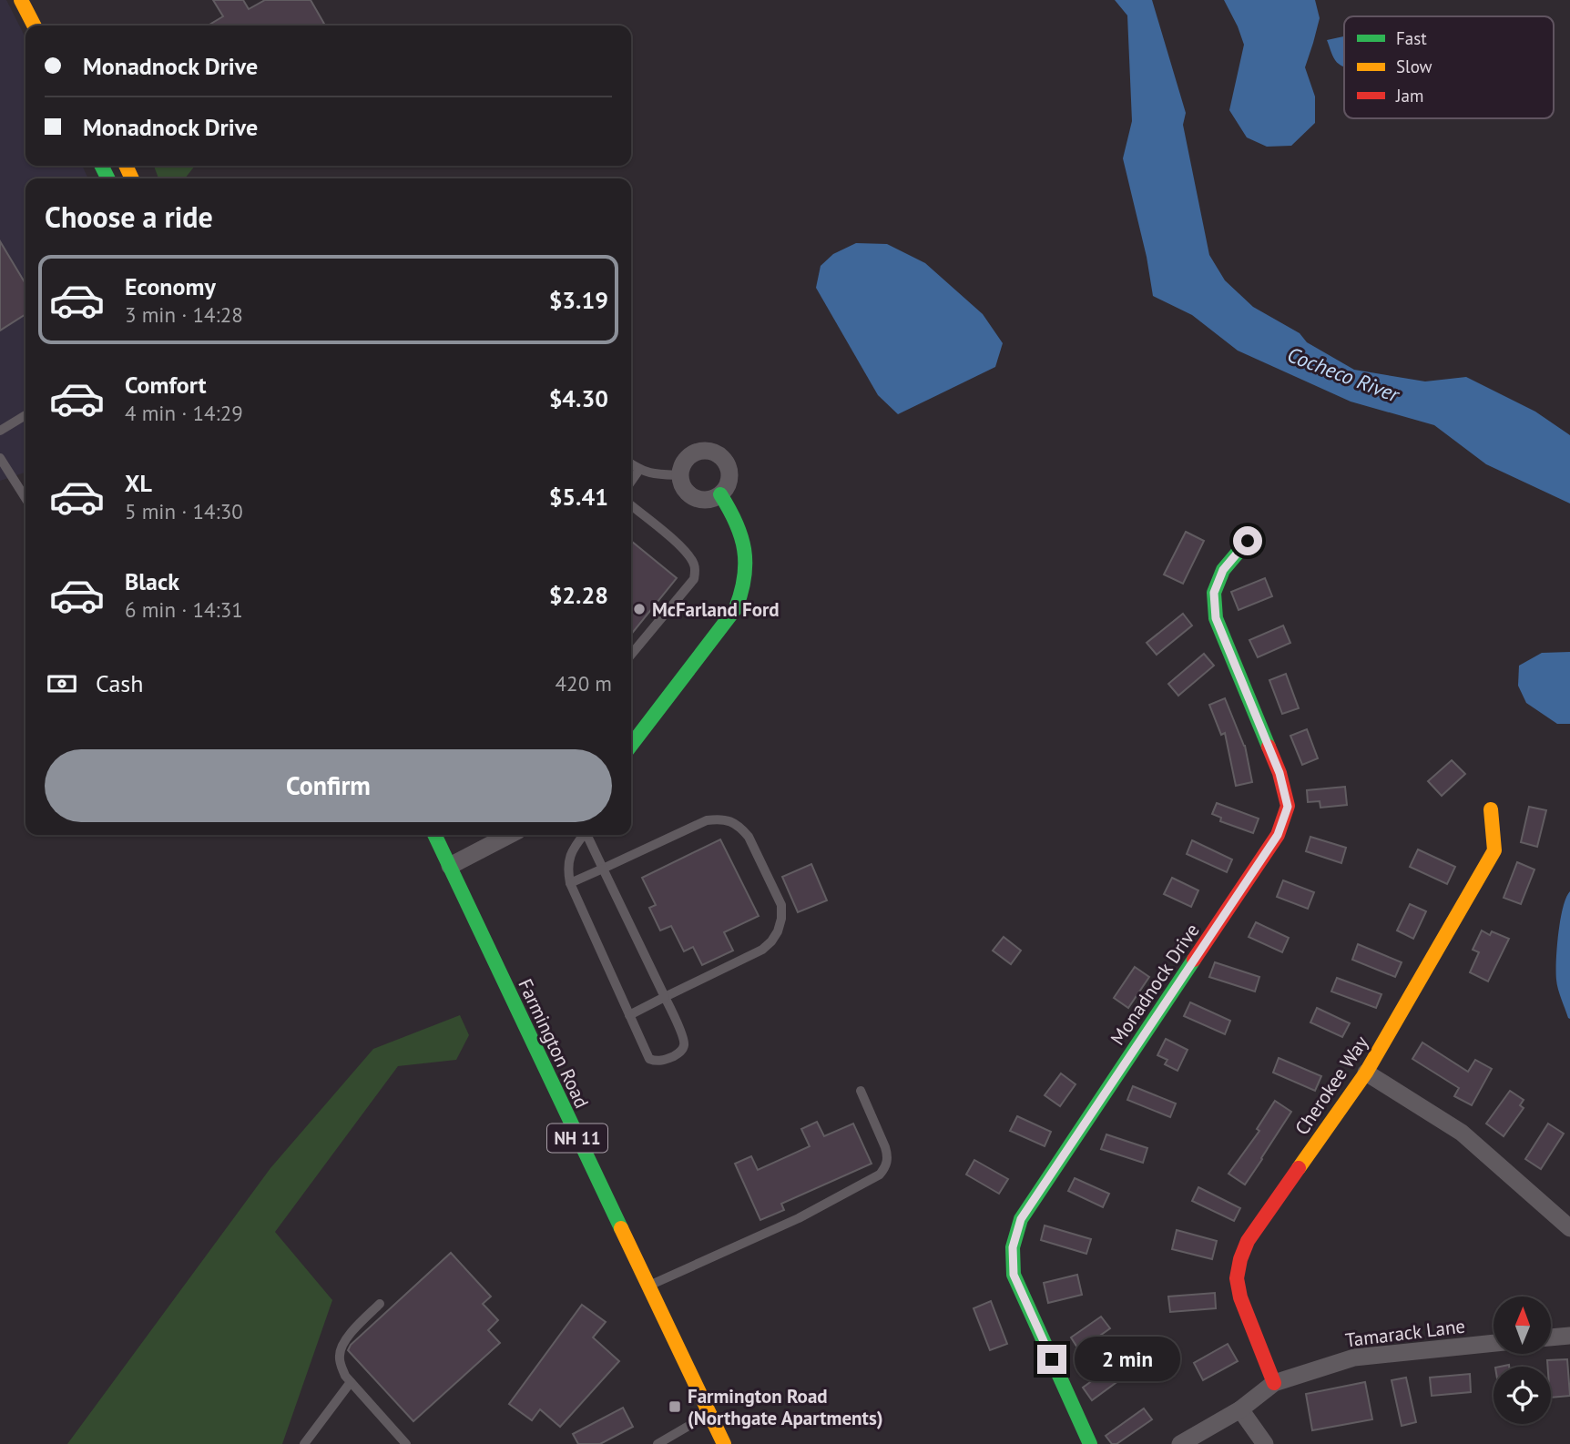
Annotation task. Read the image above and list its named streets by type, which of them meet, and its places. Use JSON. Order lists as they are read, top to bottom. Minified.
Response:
{"streets":{"main road":["Monadnock Drive","Farmington Road","Cherokee Way","NH 11"],"street":["Tamarack Lane"]},"crossings":[["Cherokee Way","Tamarack Lane"]],"water":["Cocheco River"],"places":{"other":["McFarland Ford"],"transit":["Farmington Road (Northgate Apartments)"]},"legend":["Fast","Slow","Jam"],"north":"top","page":{"banner":["Monadnock Drive","Monadnock Drive"],"heading":"Choose a ride","list":[{"name":"Economy","note":"3 min · 14:28","value":"$3.19"},{"name":"Comfort","note":"4 min · 14:29","value":"$4.30"},{"name":"XL","note":"5 min · 14:30","value":"$5.41"},{"name":"Black","note":"6 min · 14:31","value":"$2.28"}],"pay":["Cash","420 m"],"buttons":"Confirm","bubble":"2 min"}}
